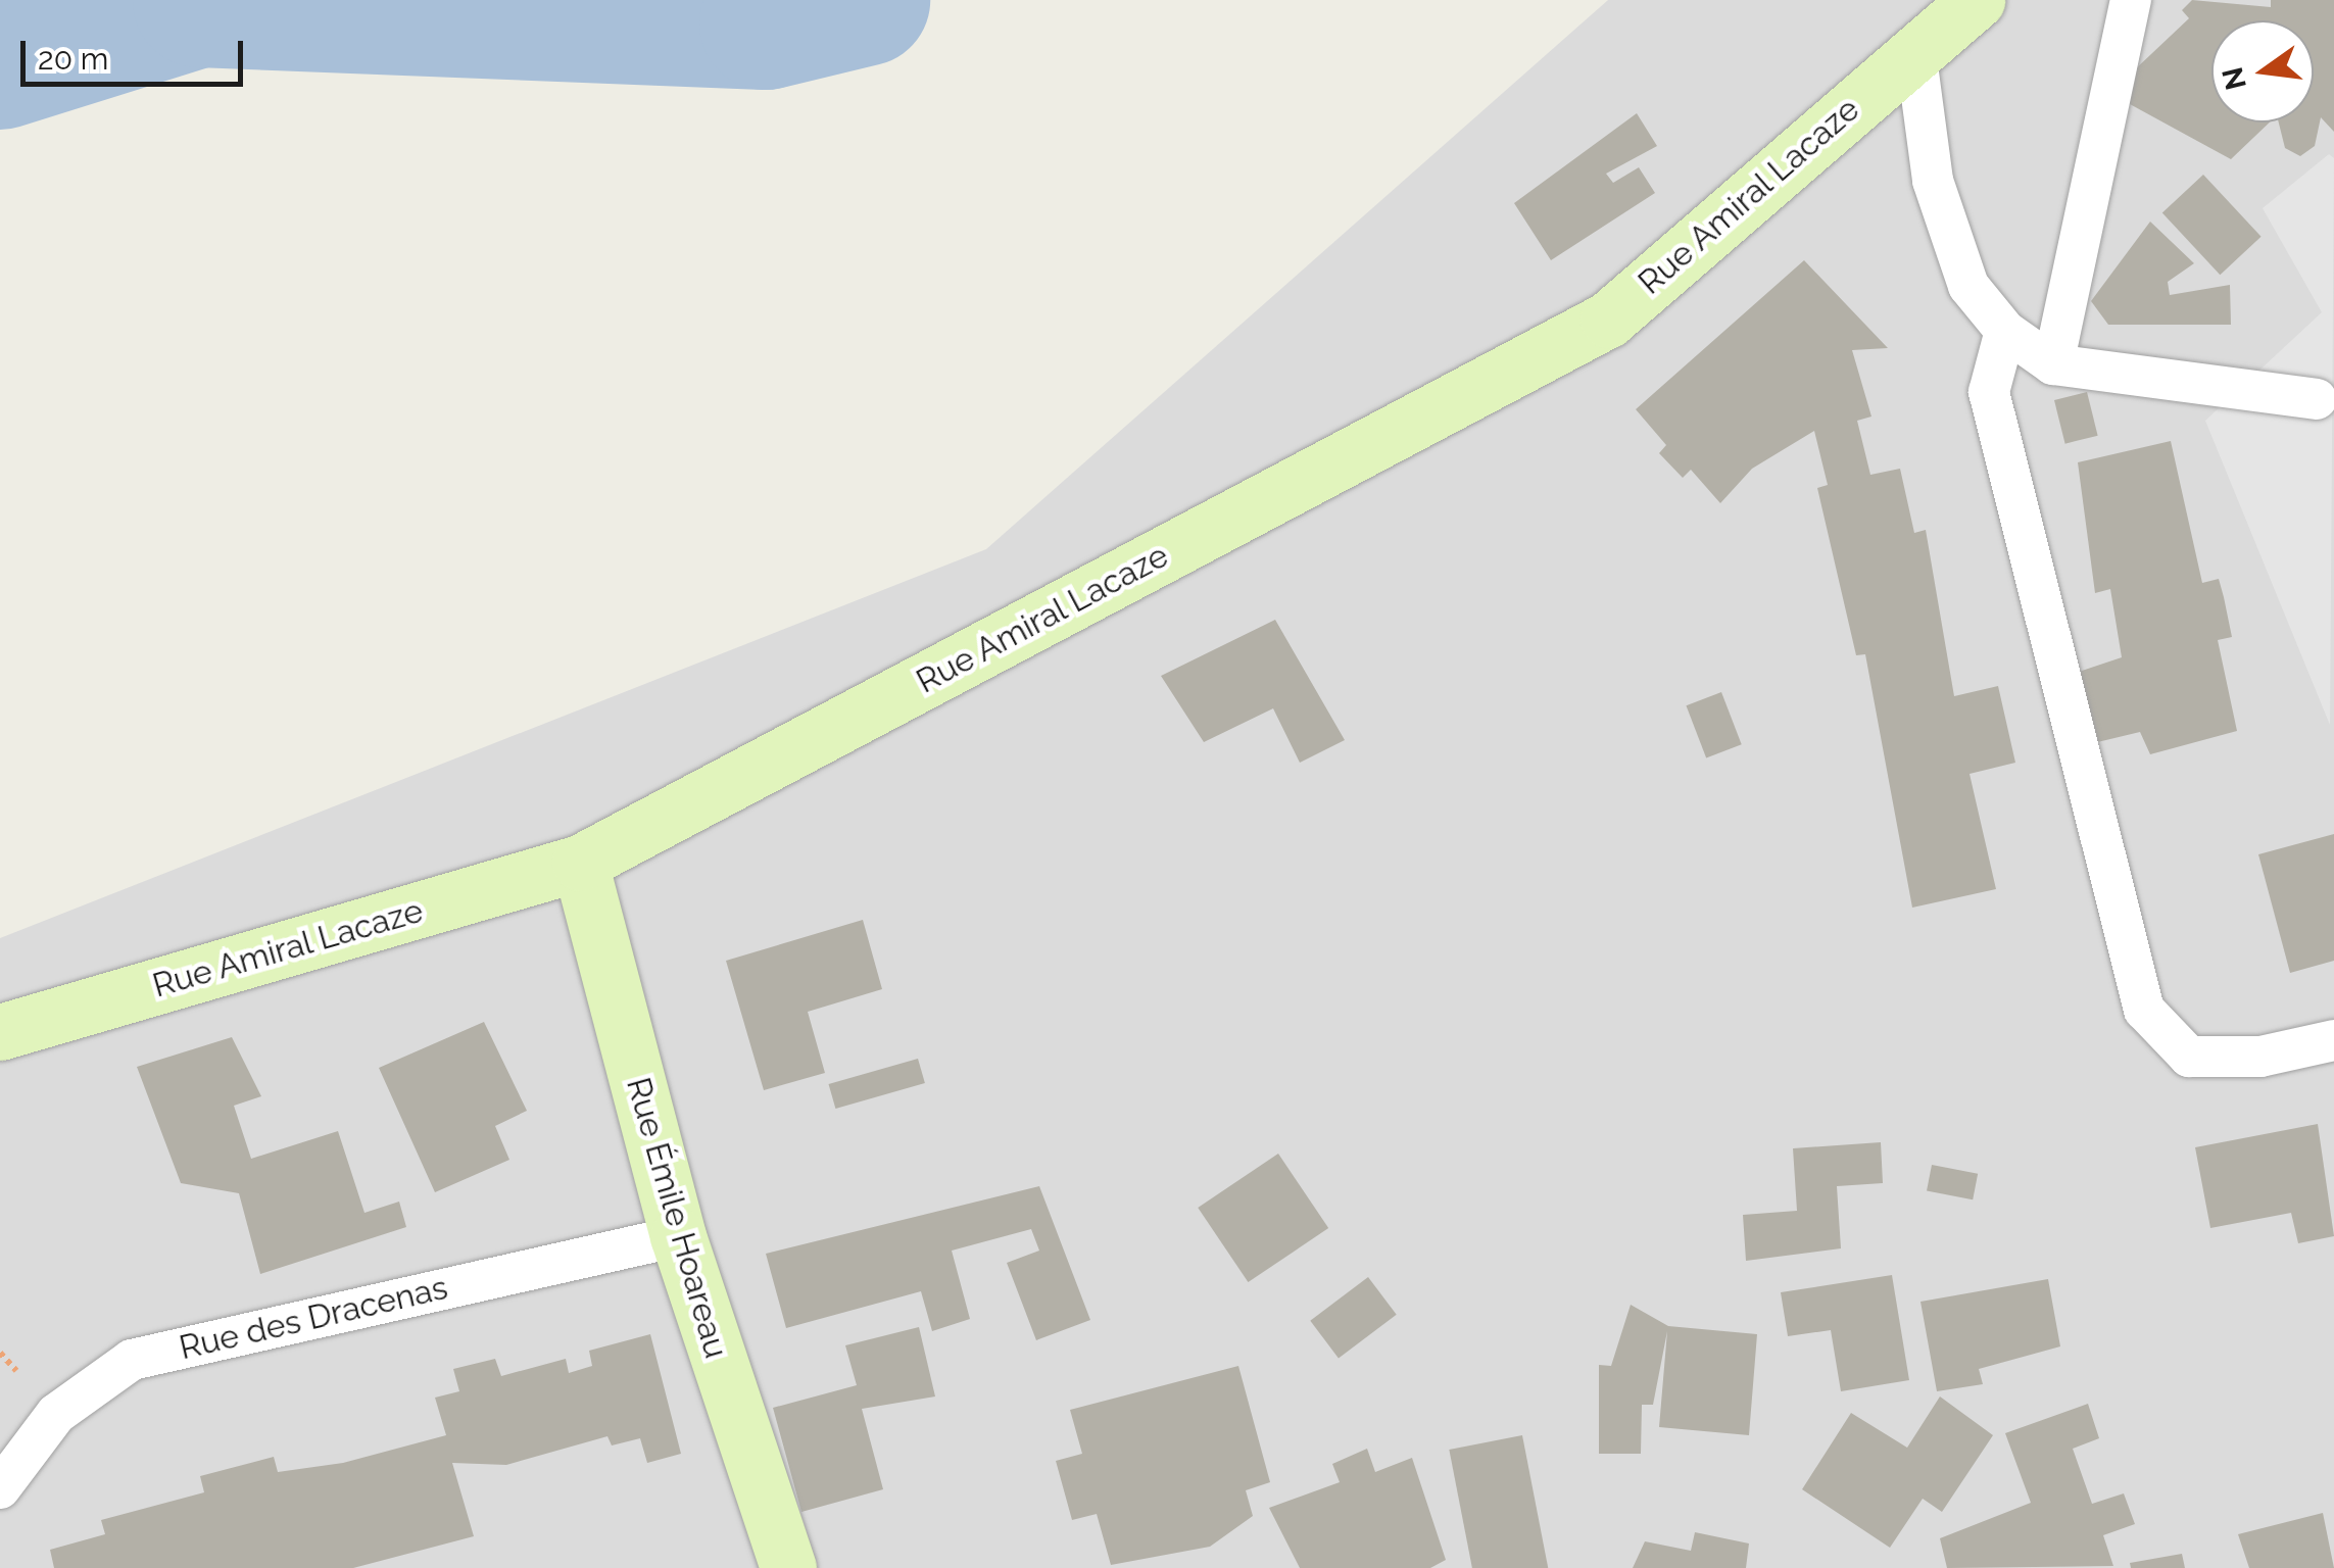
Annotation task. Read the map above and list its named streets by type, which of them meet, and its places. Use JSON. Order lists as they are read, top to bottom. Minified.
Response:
{"streets":{"street":["Rue Amiral Lacaze","Rue Émile Hoareau"],"lane":["Rue des Dracenas"]},"crossings":[["Rue Amiral Lacaze","Rue Émile Hoareau"],["Rue Émile Hoareau","Rue des Dracenas"]],"scale_bar":"20 m","north":"left"}
